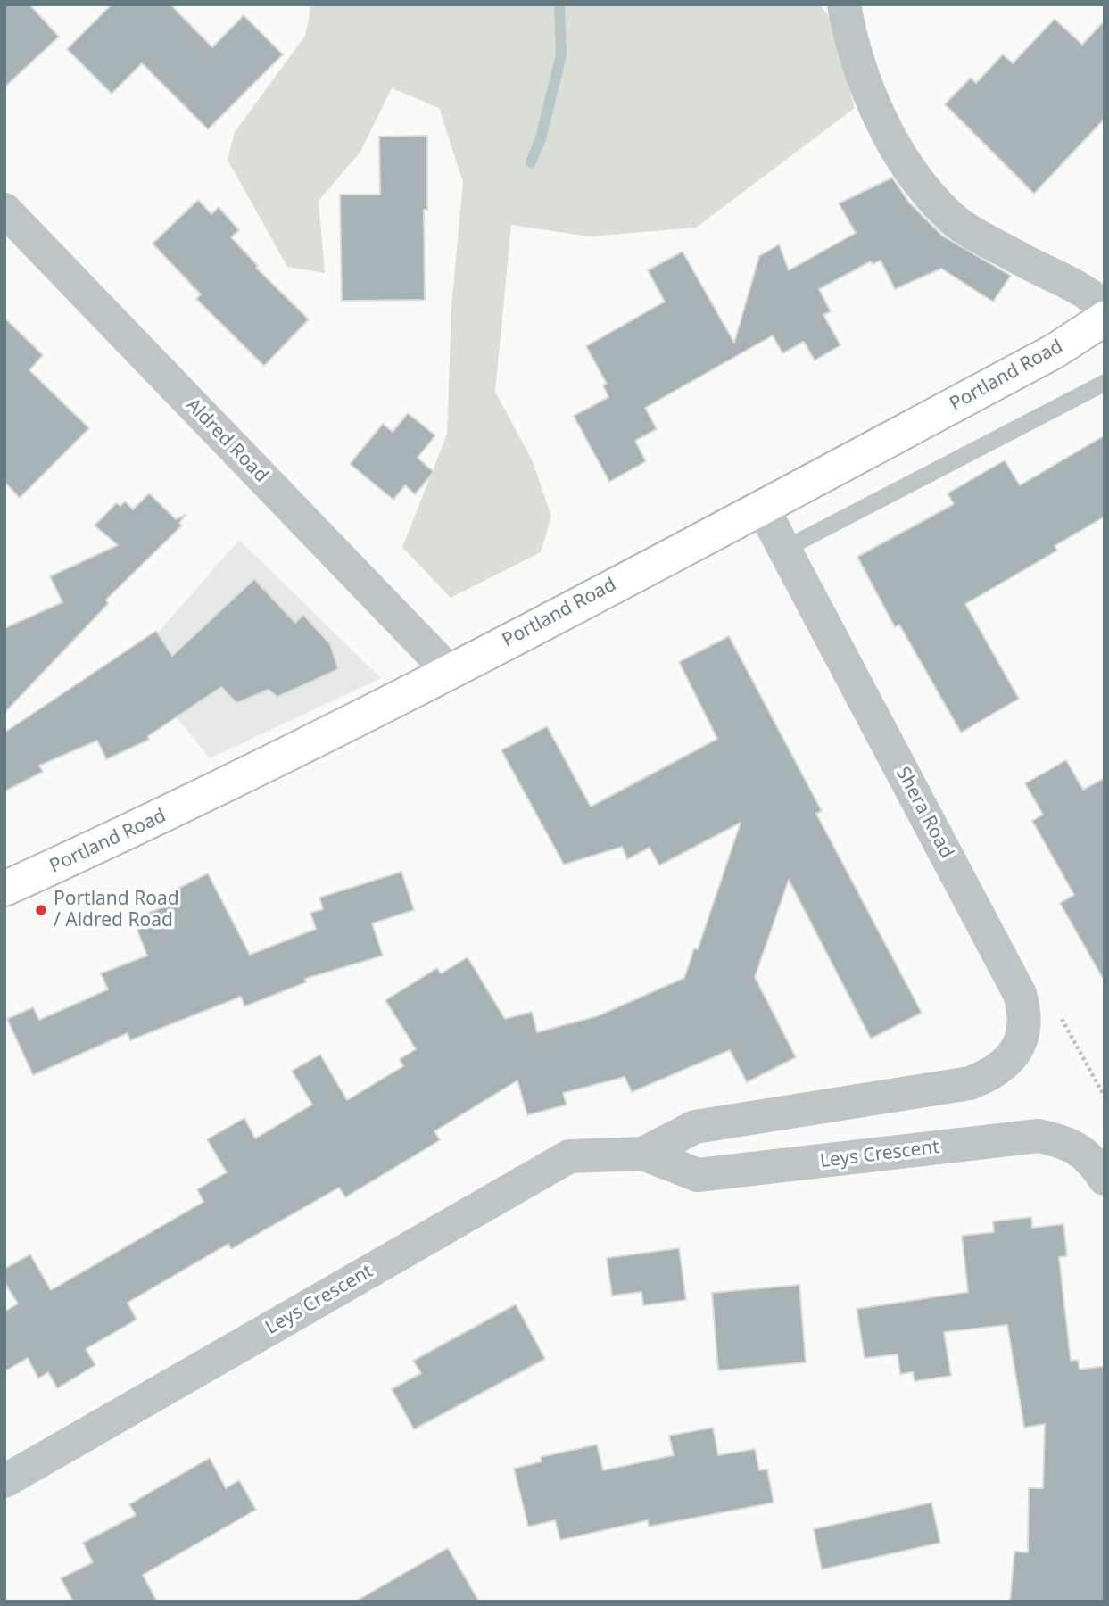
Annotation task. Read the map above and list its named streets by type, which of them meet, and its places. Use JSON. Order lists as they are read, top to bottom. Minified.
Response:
{"streets":{"street":["Portland Road","Aldred Road","Shera Road","Leys Crescent"]},"crossings":[["Portland Road","Aldred Road"],["Portland Road","Shera Road"],["Shera Road","Leys Crescent"]],"places":["Portland Road / Aldred Road"]}
